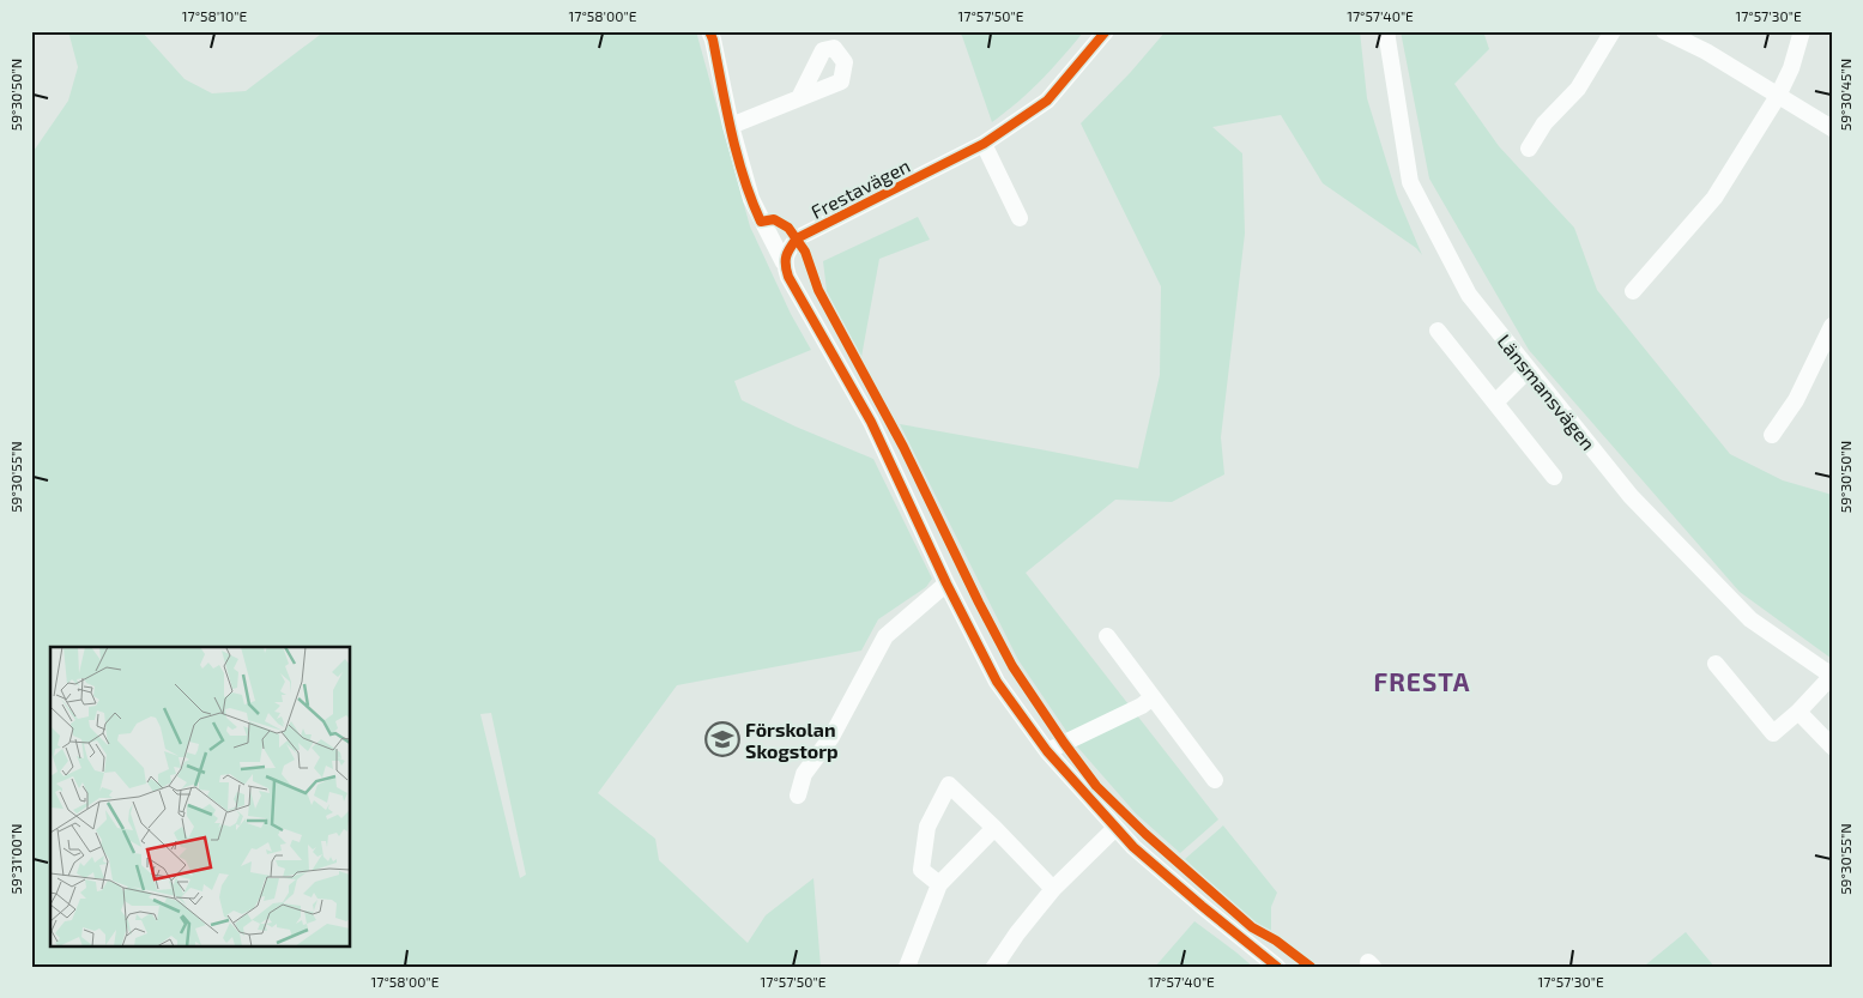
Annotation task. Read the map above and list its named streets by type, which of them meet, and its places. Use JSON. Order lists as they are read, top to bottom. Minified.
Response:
{"streets":{"street":["Frestavägen","Länsmansvägen"]},"districts":["FRESTA"],"places":{"school or university":["Förskolan Skogstorp"]},"coordinates":["17°58'10\"E","17°58'00\"E","17°57'50\"E","17°57'40\"E","17°57'30\"E","59°30'45\"N","59°30'50\"N","59°30'55\"N","59°31'00\"N"]}
